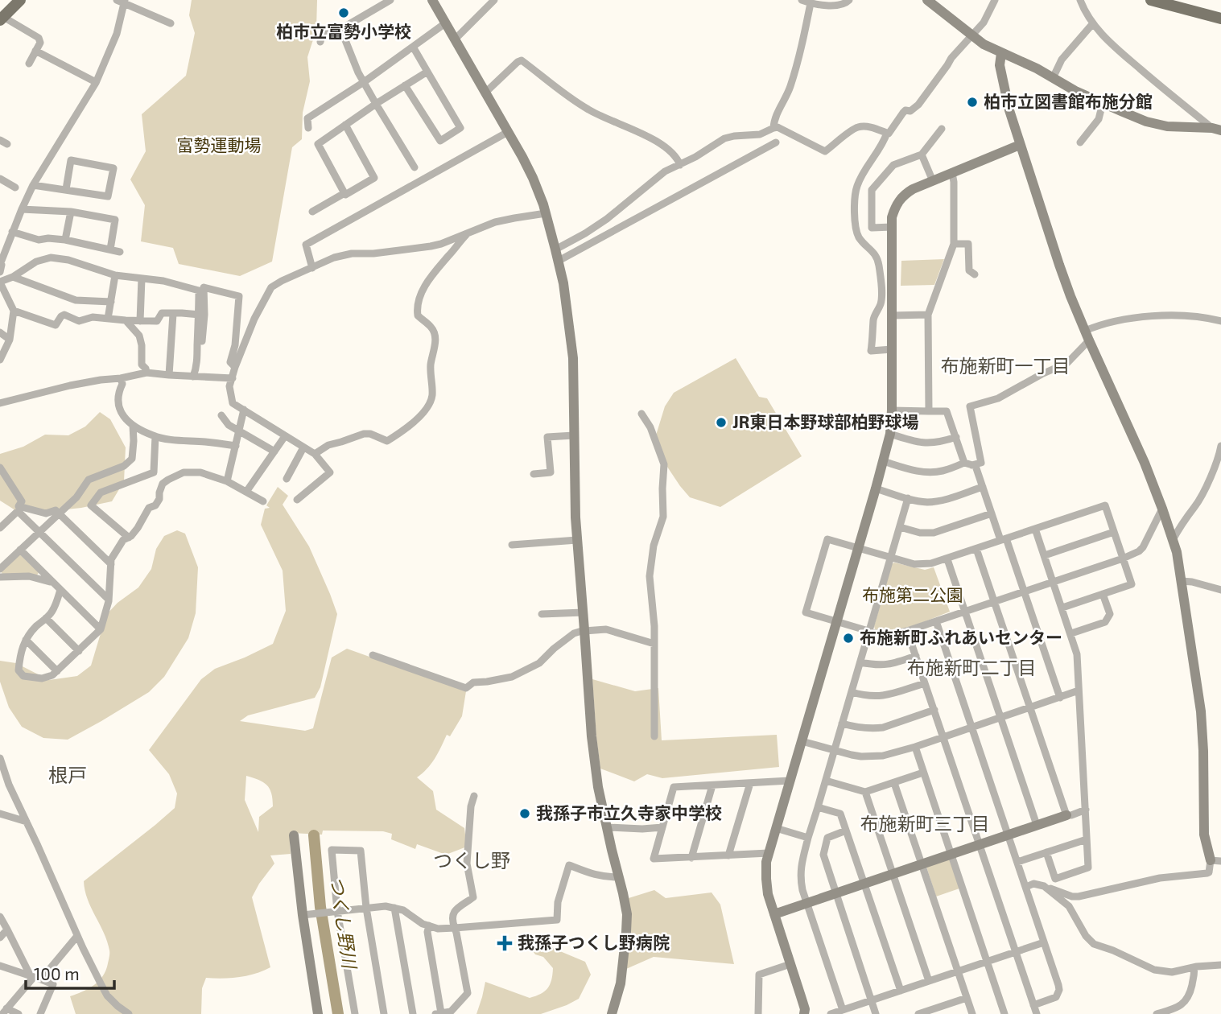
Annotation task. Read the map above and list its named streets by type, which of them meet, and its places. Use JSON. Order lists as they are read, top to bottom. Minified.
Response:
{"districts":["布施新町一丁目","布施新町二丁目","根戸","布施新町三丁目","つくし野"],"water":["つくし野川"],"parks":["富勢運動場","布施第二公園"],"places":{"other":["柏市立富勢小学校","柏市立図書館布施分館","JR東日本野球部柏野球場","布施新町ふれあいセンター","我孫子市立久寺家中学校"],"health":["我孫子つくし野病院"]},"scale_bar":"100 m"}
